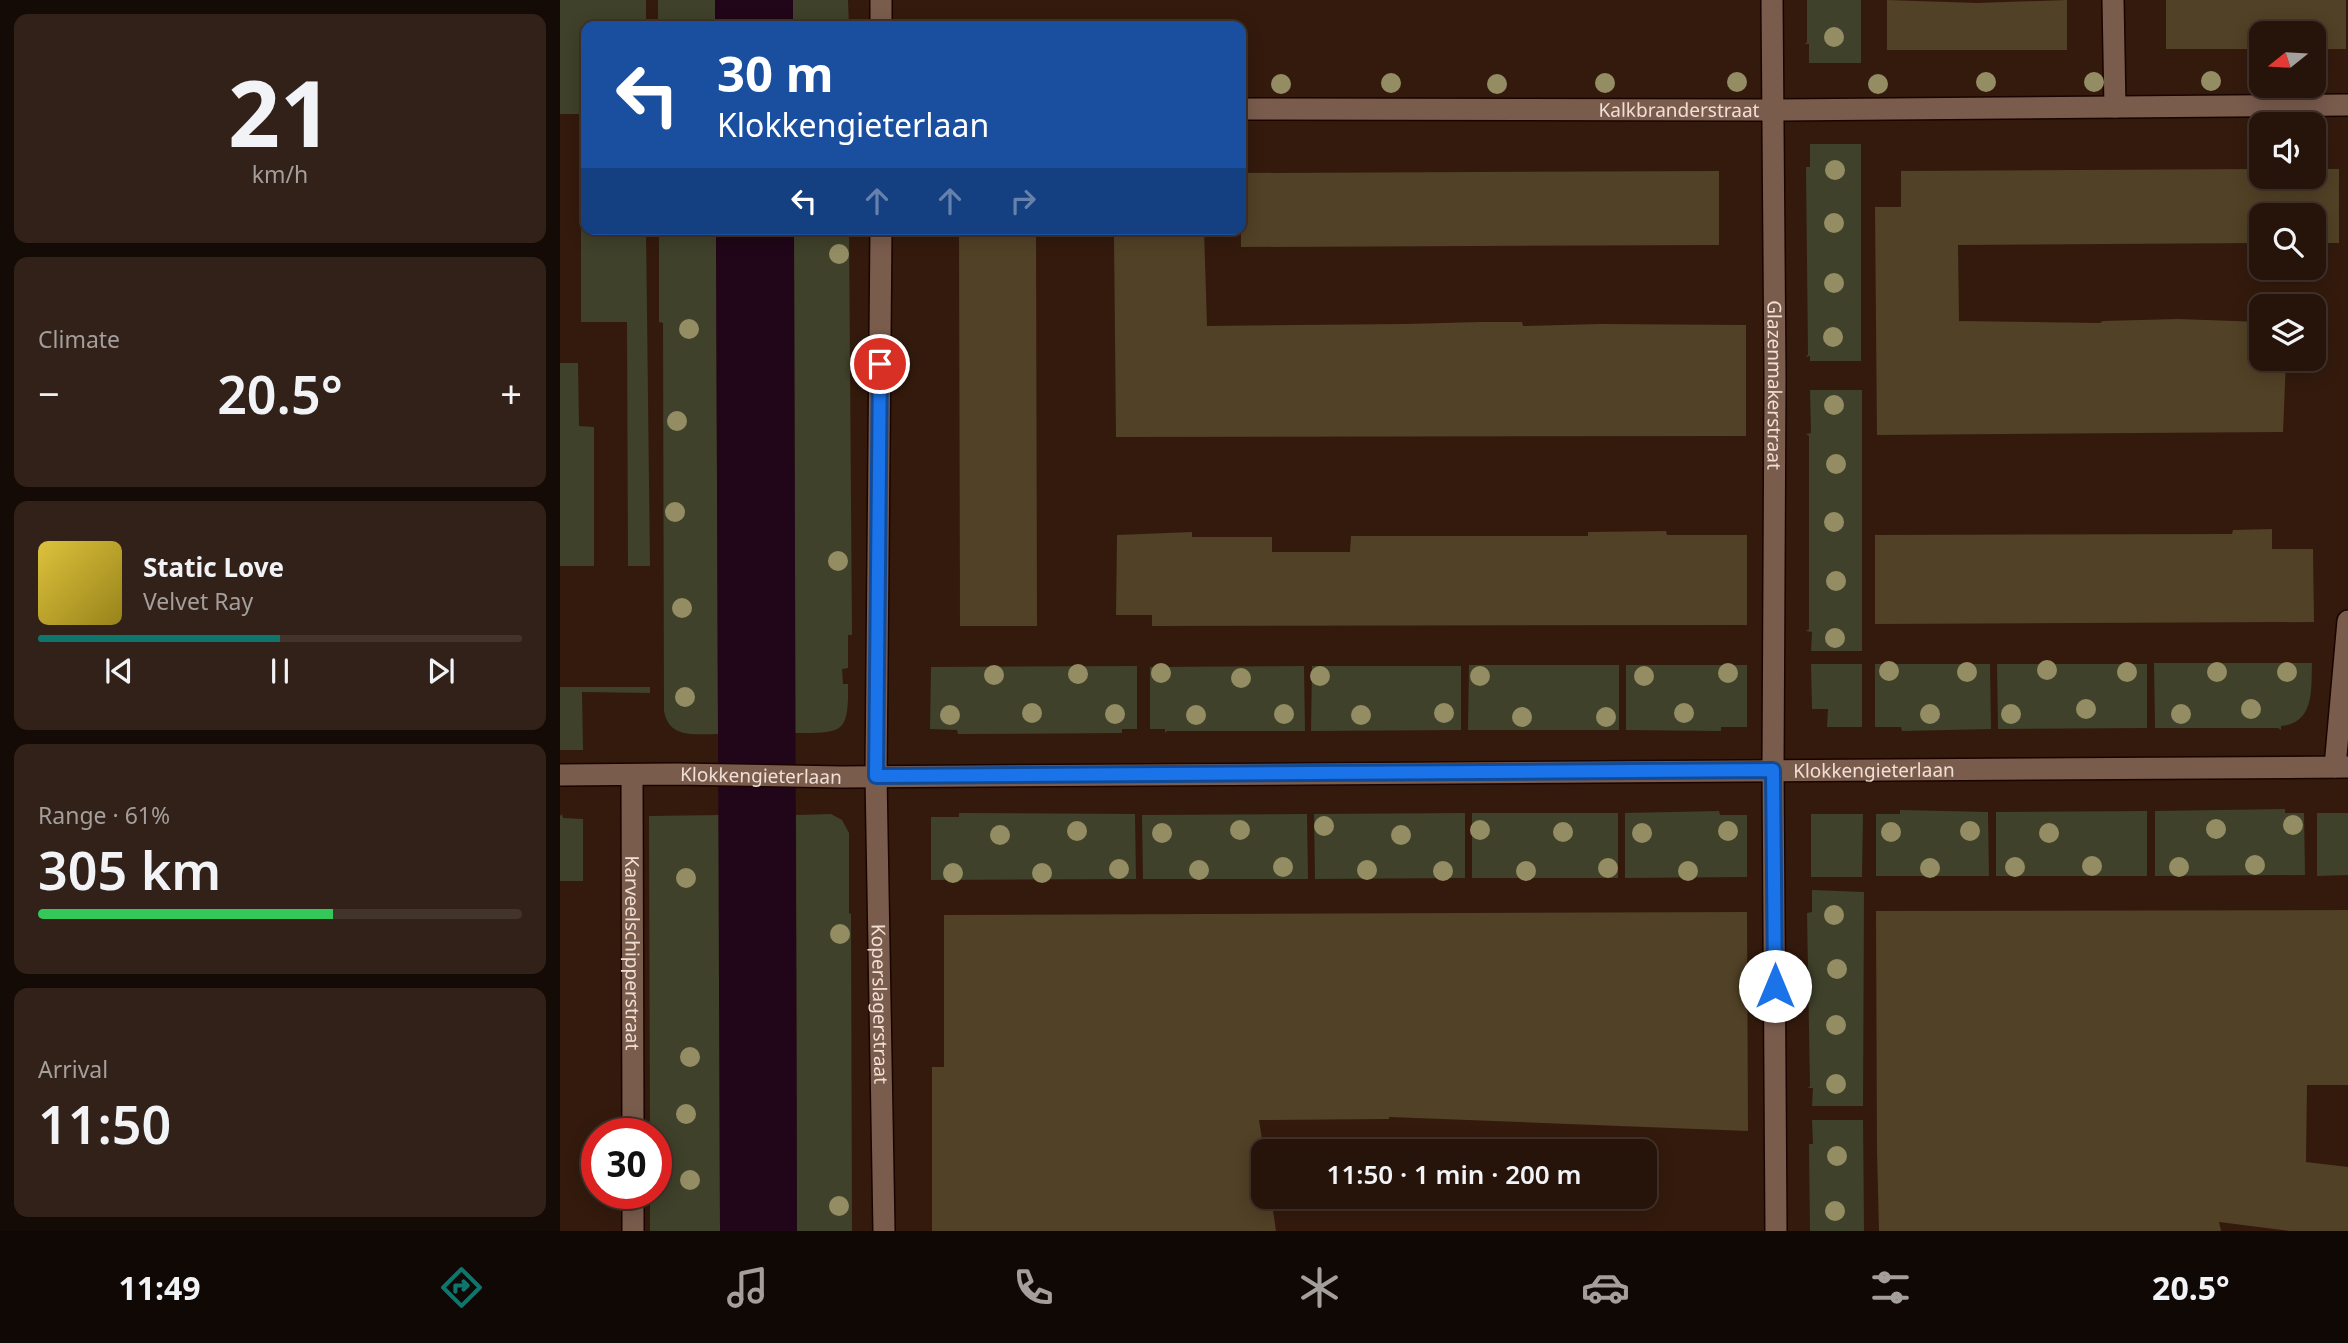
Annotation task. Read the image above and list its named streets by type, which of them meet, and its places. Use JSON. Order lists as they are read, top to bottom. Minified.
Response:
{"streets":{"street":["Kalkbranderstraat","Glazenmakerstraat","Klokkengieterlaan","Karveelschipperstraat","Koperslagerstraat"]},"crossings":[["Kalkbranderstraat","Glazenmakerstraat"],["Glazenmakerstraat","Klokkengieterlaan"],["Klokkengieterlaan","Karveelschipperstraat"],["Klokkengieterlaan","Koperslagerstraat"]],"north":"left","page":{"tile":[["21","km/h"],"Climate",["Range · 61%","305 km"],["Arrival","11:50"]],"turn":["30 m","Klokkengieterlaan"],"heat":["−","20.5°","+"],"song":["Static Love","Velvet Ray"],"limit":"30","trip":"11:50 · 1 min · 200 m","tabs":["11:49","20.5°"]}}
